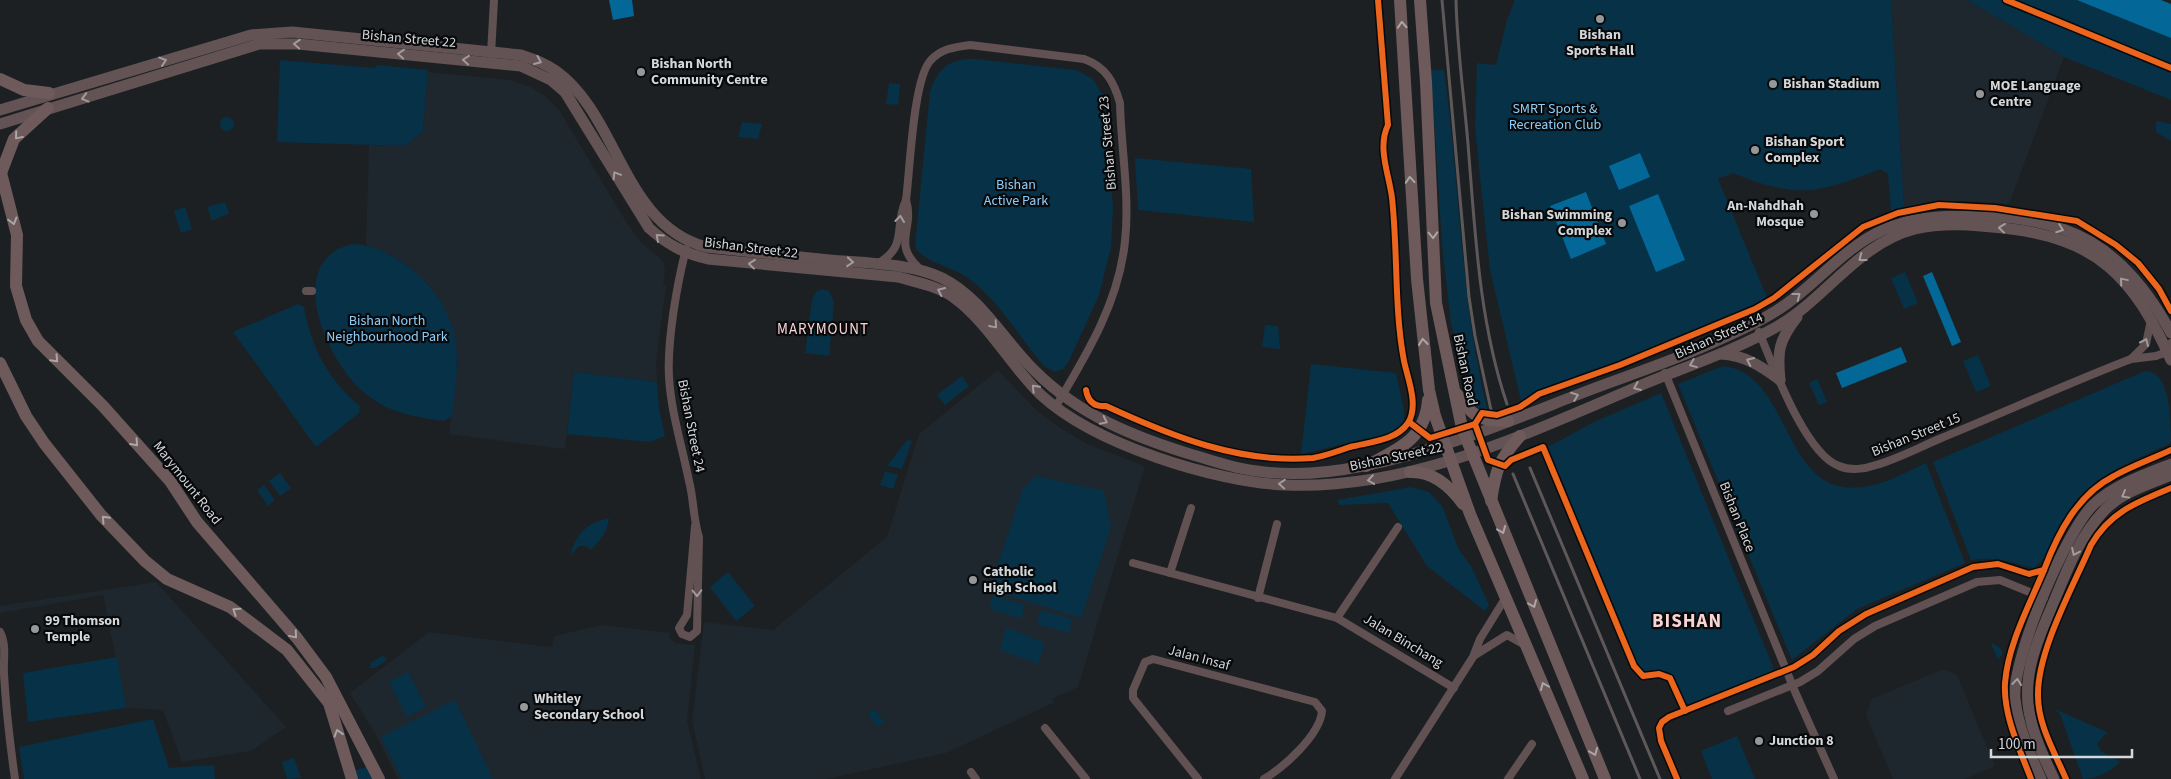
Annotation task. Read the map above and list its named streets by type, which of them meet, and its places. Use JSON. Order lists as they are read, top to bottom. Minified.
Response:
{"streets":{"main road":["Bishan Street 22","Bishan Street 14","Bishan Road","Marymount Road"],"street":["Bishan Street 23","Bishan Street 24","Bishan Street 15","Bishan Place","Jalan Binchang","Jalan Insaf"]},"crossings":[["Bishan Street 22","Bishan Street 23"],["Bishan Street 22","Bishan Street 14"],["Bishan Street 22","Bishan Road"],["Bishan Street 22","Bishan Street 24"],["Bishan Street 14","Bishan Road"],["Bishan Street 14","Bishan Street 15"],["Bishan Street 14","Bishan Place"]],"districts":["MARYMOUNT","BISHAN"],"parks":["SMRT Sports & Recreation Club","Bishan Active Park","Bishan North Neighbourhood Park"],"places":["Bishan Sports Hall","Bishan North Community Centre","Bishan Stadium","MOE Language Centre","Bishan Sport Complex","An-Nahdhah Mosque","Bishan Swimming Complex","Catholic High School","99 Thomson Temple","Whitley Secondary School","Junction 8"],"scale_bar":"100 m"}
